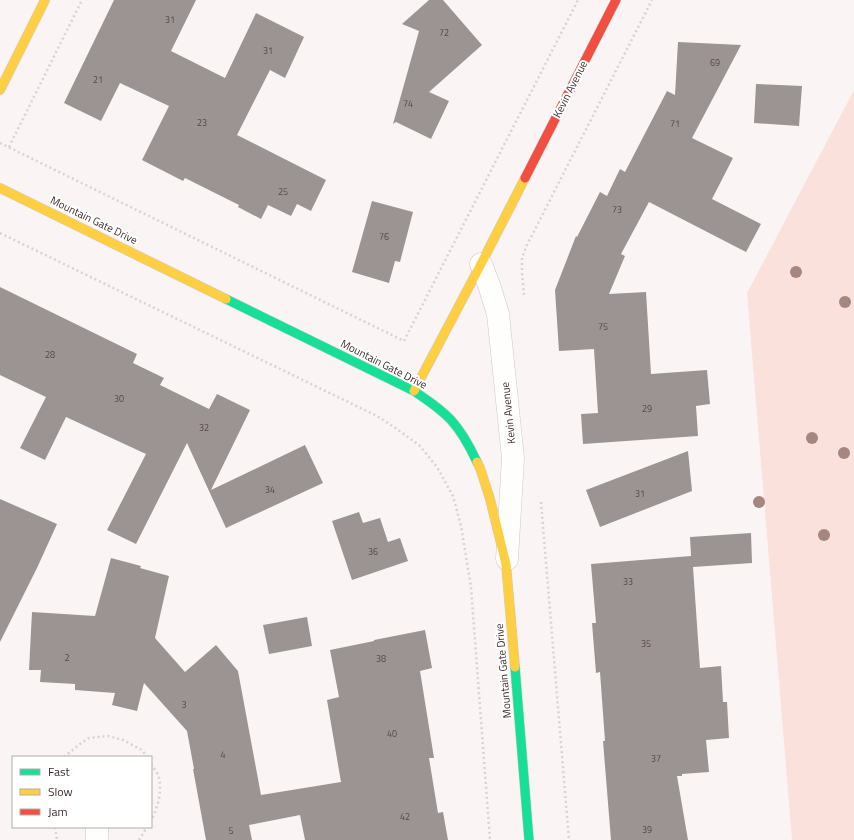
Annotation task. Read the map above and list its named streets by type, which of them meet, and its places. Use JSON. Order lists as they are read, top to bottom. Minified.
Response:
{"streets":{"street":["Kevin Avenue","Mountain Gate Drive"]},"crossings":[["Kevin Avenue","Mountain Gate Drive"]],"house_numbers":["31","72","31","69","21","74","23","71","25","73","76","75","28","30","29","32","34","31","36","33","35","2","38","3","40","4","37","42","39","5"],"legend":["Fast","Slow","Jam"]}
